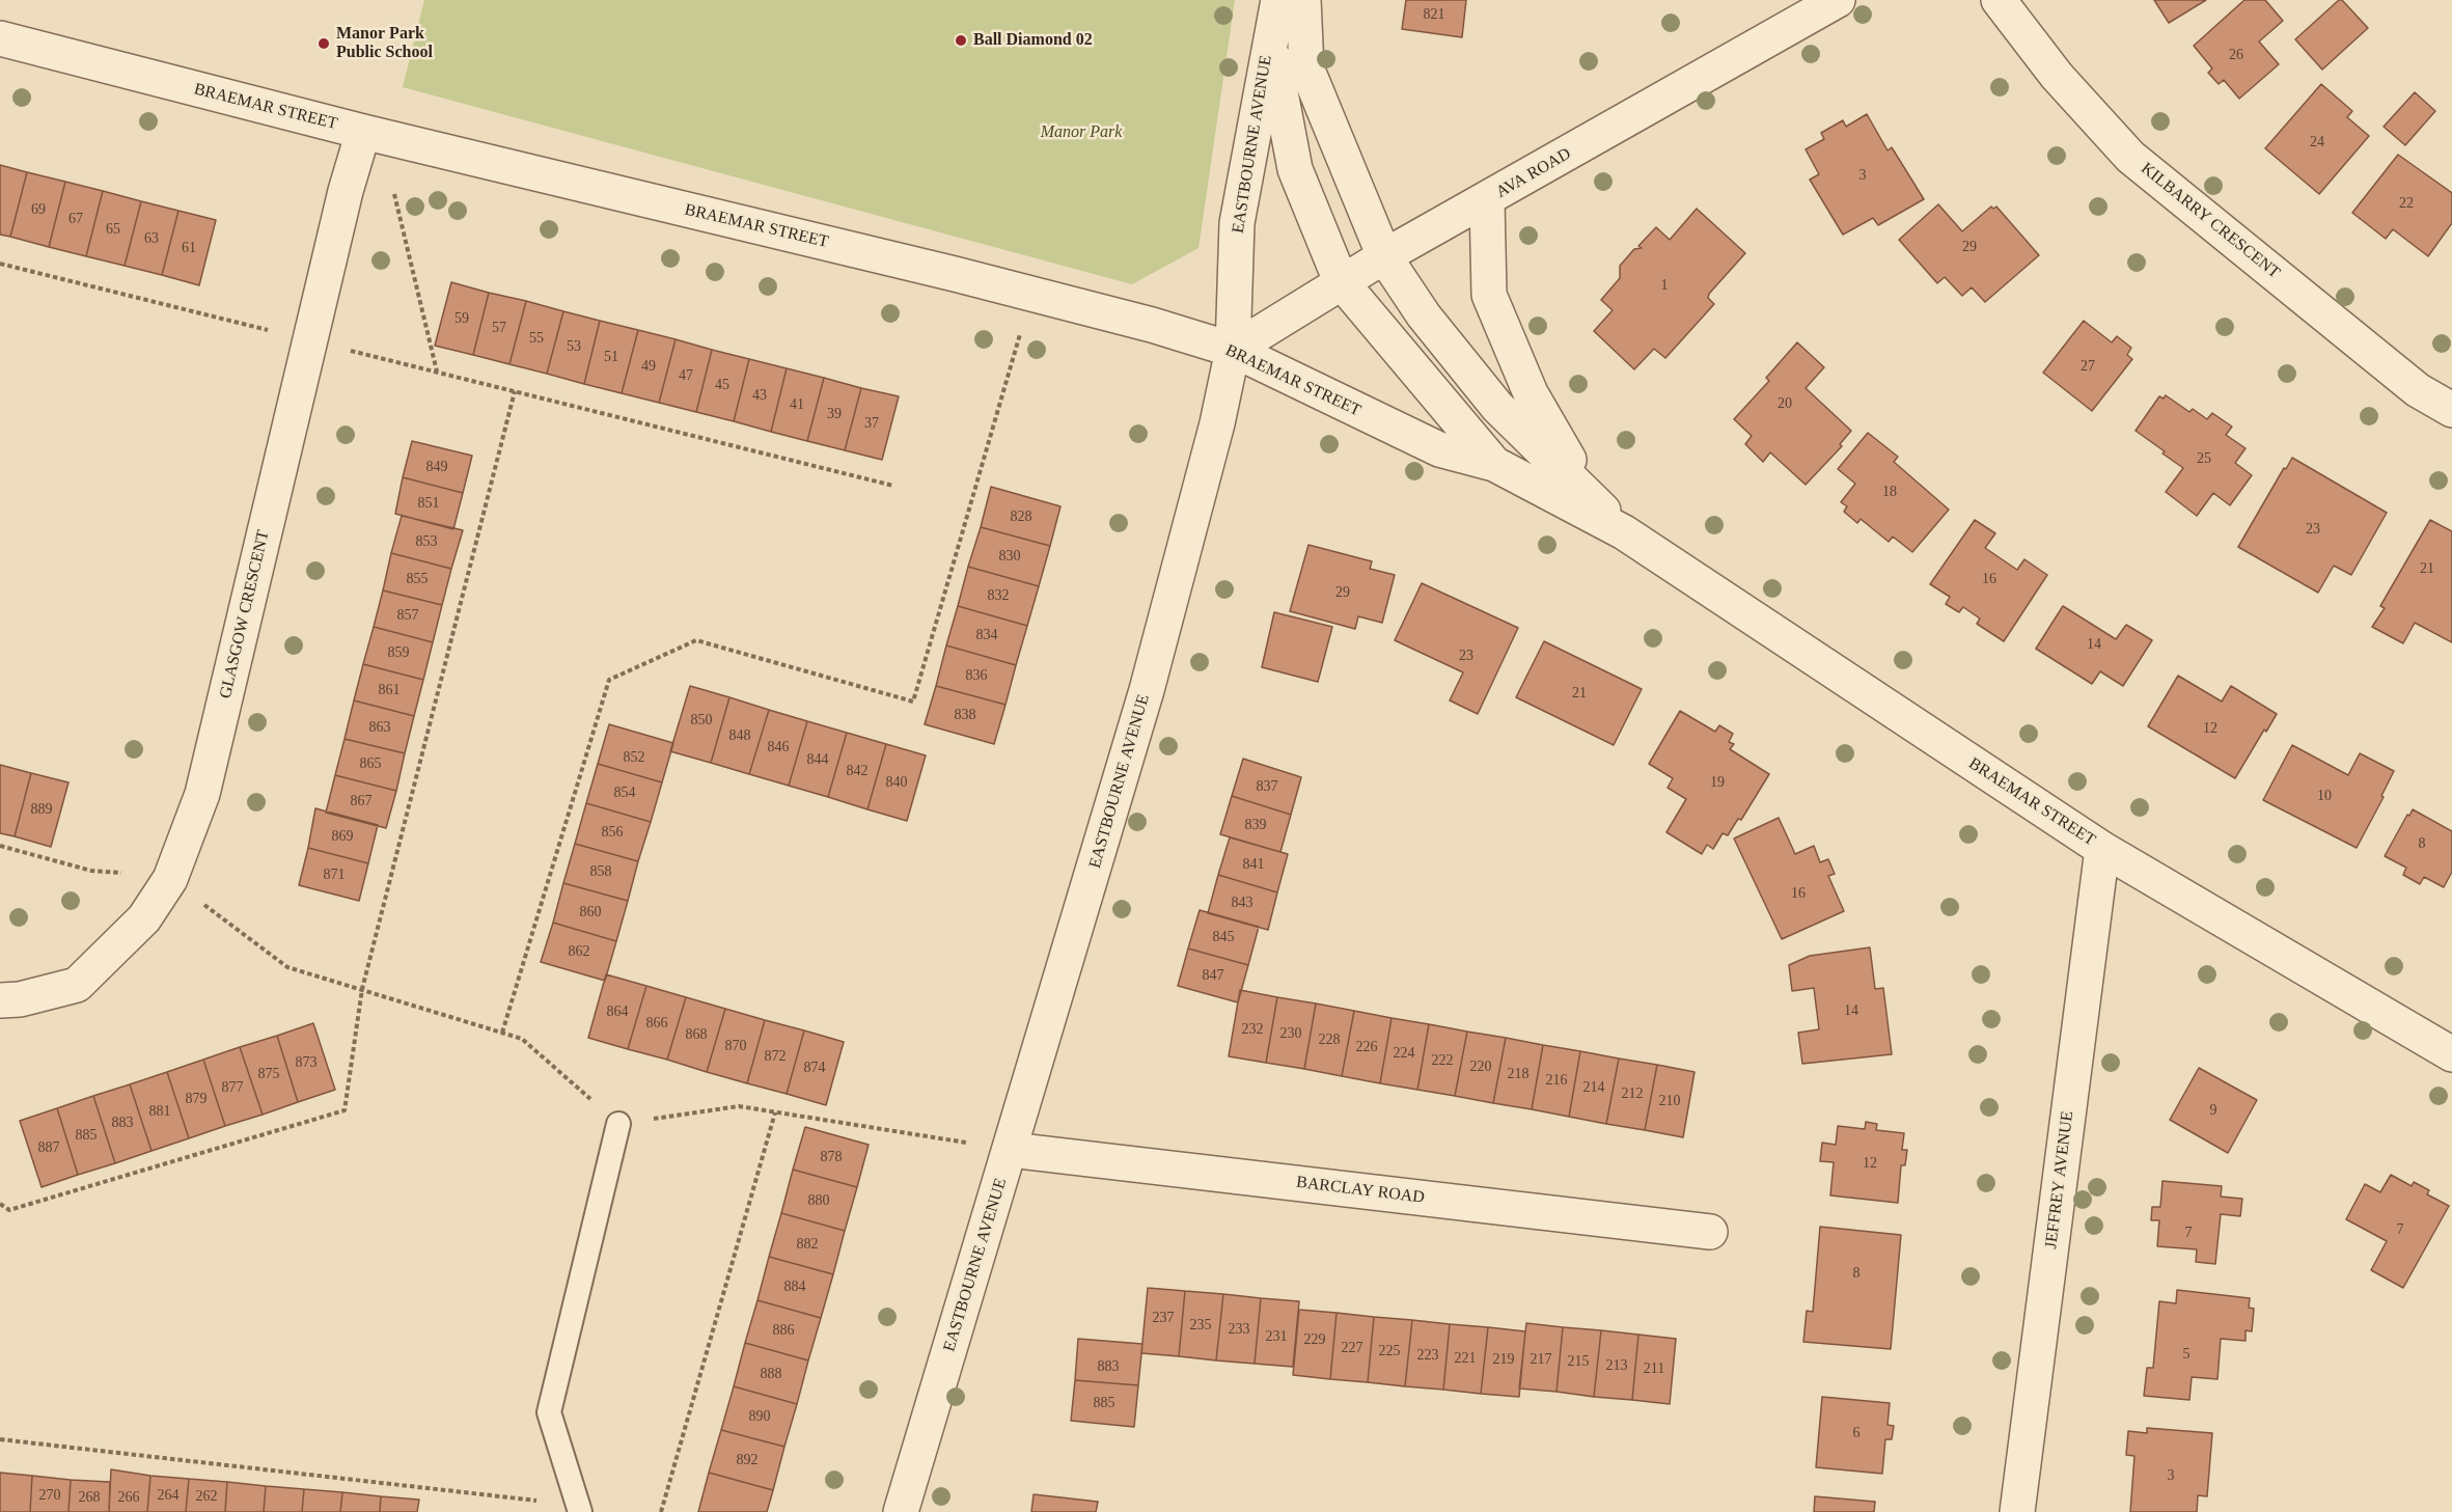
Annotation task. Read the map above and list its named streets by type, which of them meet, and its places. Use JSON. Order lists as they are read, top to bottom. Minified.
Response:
{"streets":{"street":["BRAEMAR STREET","EASTBOURNE AVENUE","AVA ROAD","KILBARRY CRESCENT","GLASGOW CRESCENT","JEFFREY AVENUE","BARCLAY ROAD"]},"crossings":[["BRAEMAR STREET","EASTBOURNE AVENUE"],["BRAEMAR STREET","AVA ROAD"],["BRAEMAR STREET","GLASGOW CRESCENT"],["BRAEMAR STREET","JEFFREY AVENUE"],["EASTBOURNE AVENUE","AVA ROAD"],["EASTBOURNE AVENUE","BARCLAY ROAD"]],"parks":["Manor Park"],"places":["Ball Diamond 02","Manor Park Public School"],"house_numbers":["821","26","24","3","22","69","67","65","63","29","61","1","59","57","55","53","51","49","27","47","45","43","20","41","39","37","25","849","18","851","828","23","853","830","21","855","16","29","832","857","834","14","859","23","836","861","21","838","850","863","12","848","846","852","844","865","842","840","19","837","854","10","867","889","839","856","869","8","841","858","871","16","843","860","845","862","847","14","864","866","232","230","868","228","870","226","224","872","222","873","220","874","875","218","216","877","214","212","879","210","9","881","883","885","887","878","12","880","7","7","882","8","884","237","235","233","886","231","229","227","225","5","223","221","219","217","215","213","883","211","888","885","890","6","892","3","270","264","262","268","266"]}
